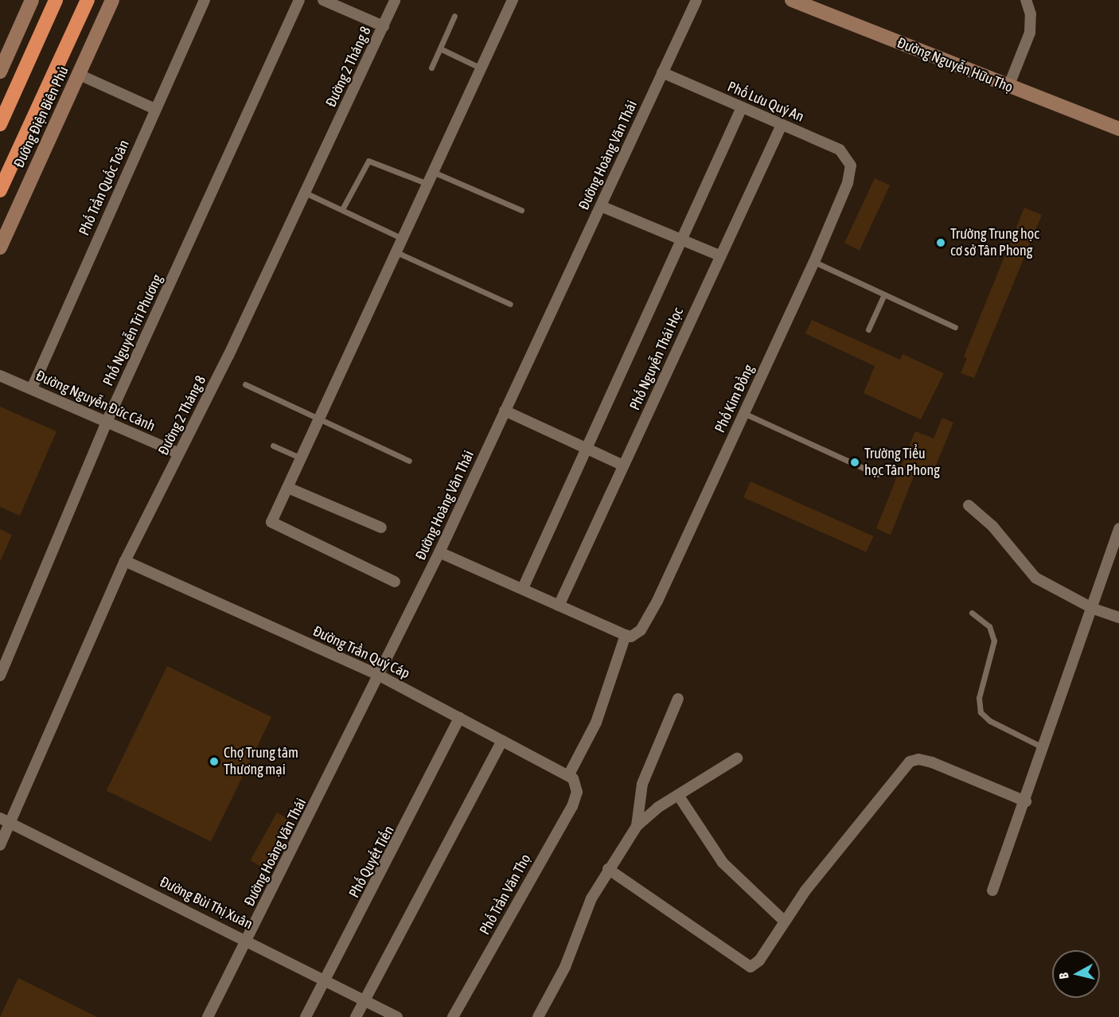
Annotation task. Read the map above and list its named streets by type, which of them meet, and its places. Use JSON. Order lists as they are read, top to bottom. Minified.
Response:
{"streets":{"highway":["Đường Điện Biên Phủ"],"street":["Đường Nguyễn Hữu Thọ","Đường 2 Tháng 8","Phố Lưu Quý An","Đường Hoàng Văn Thái","Phố Trần Quốc Toản","Phố Nguyễn Tri Phương","Phố Nguyễn Thái Học","Phố Kim Đồng","Đường Nguyễn Đức Cảnh","Đường Trần Quý Cáp","Phố Quyết Tiến","Phố Trần Văn Thọ","Đường Bùi Thị Xuân"]},"crossings":[["Đường 2 Tháng 8","Đường Nguyễn Đức Cảnh"],["Đường 2 Tháng 8","Đường Trần Quý Cáp"],["Đường 2 Tháng 8","Đường Bùi Thị Xuân"],["Phố Lưu Quý An","Đường Hoàng Văn Thái"],["Phố Lưu Quý An","Phố Nguyễn Thái Học"],["Phố Lưu Quý An","Phố Kim Đồng"],["Đường Hoàng Văn Thái","Đường Trần Quý Cáp"],["Đường Hoàng Văn Thái","Đường Bùi Thị Xuân"],["Phố Trần Quốc Toản","Đường Nguyễn Đức Cảnh"],["Phố Nguyễn Tri Phương","Đường Nguyễn Đức Cảnh"],["Đường Trần Quý Cáp","Phố Quyết Tiến"],["Đường Trần Quý Cáp","Phố Trần Văn Thọ"],["Phố Quyết Tiến","Đường Bùi Thị Xuân"]],"places":["Trường Trung học cơ sở Tân Phong","Trường Tiểu học Tân Phong","Chợ Trung tâm Thương mại"],"north":"left"}
